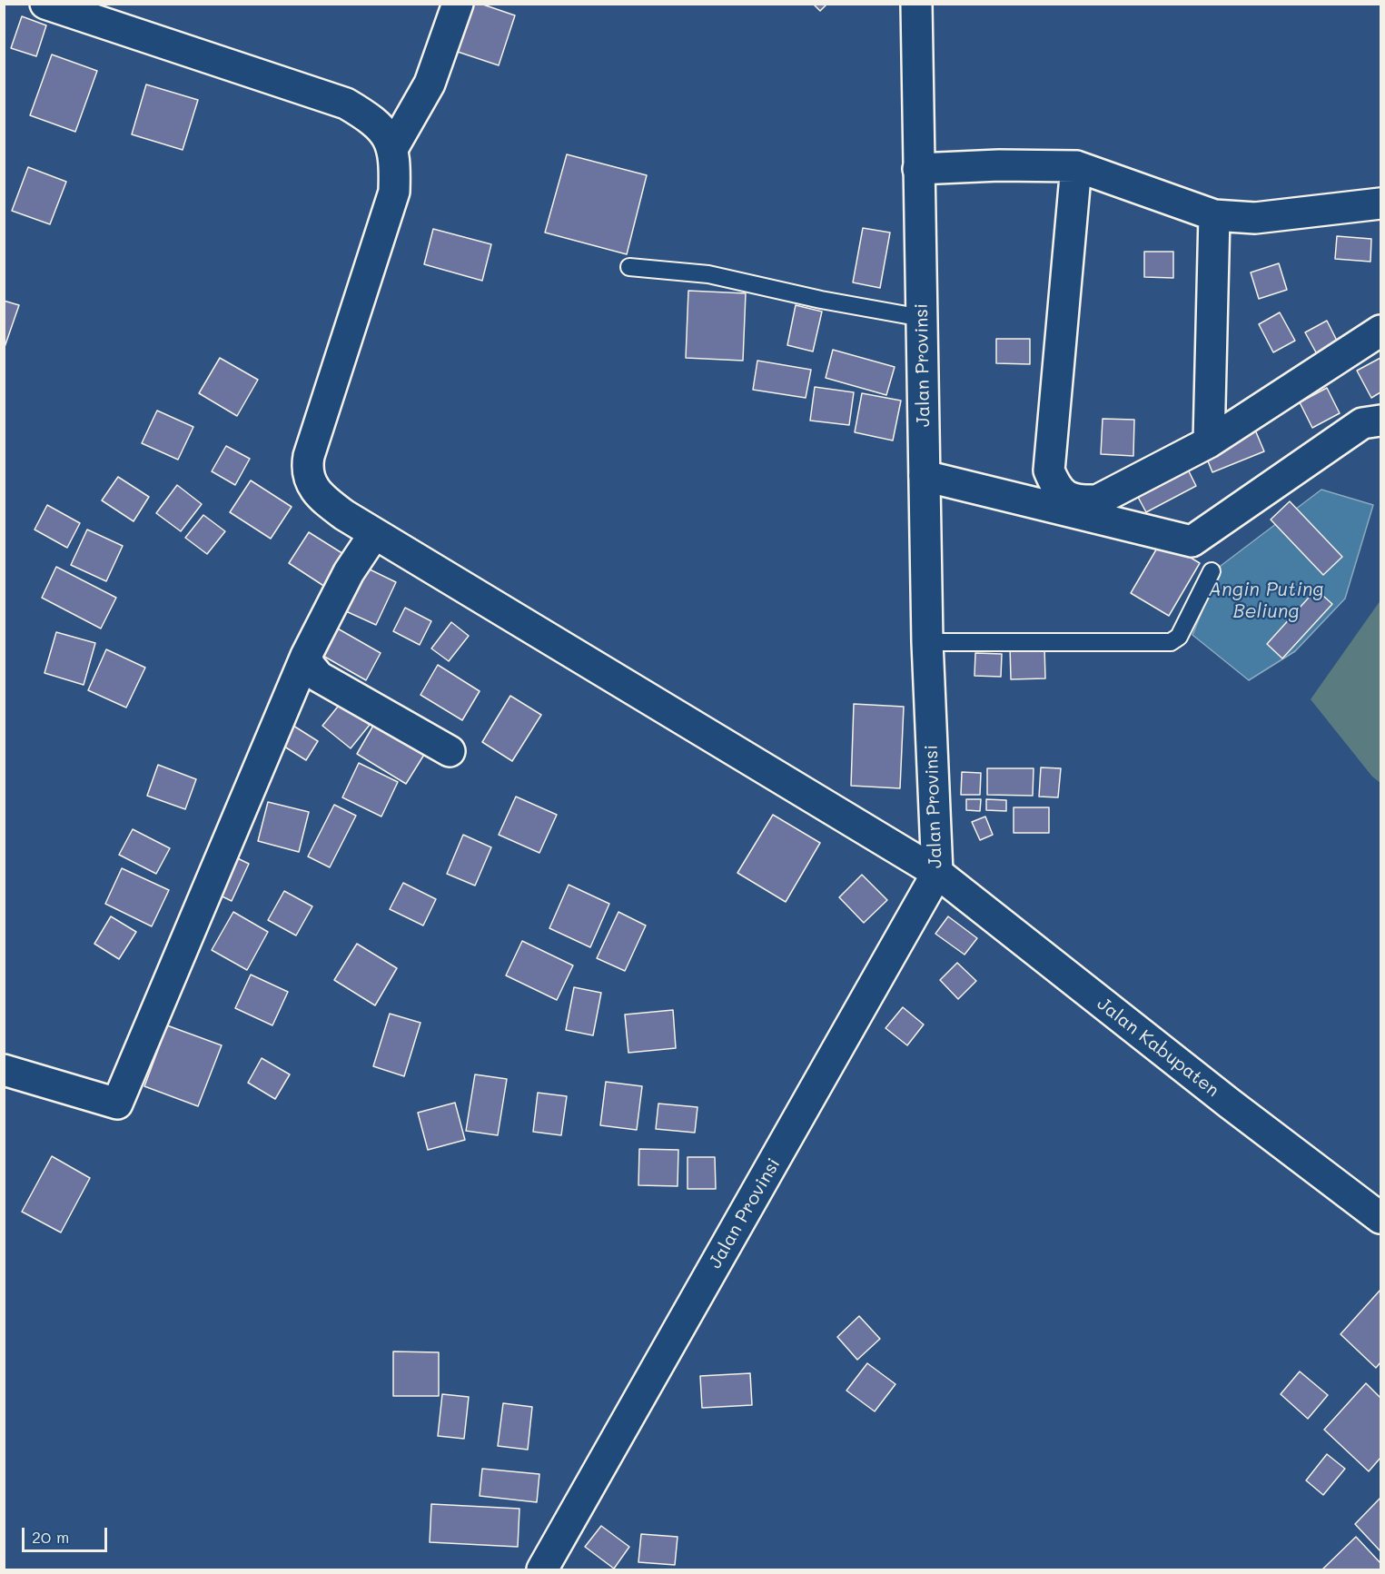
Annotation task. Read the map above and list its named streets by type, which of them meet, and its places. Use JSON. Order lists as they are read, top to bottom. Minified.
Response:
{"streets":{"street":["Jalan Provinsi","Jalan Kabupaten"]},"crossings":[["Jalan Provinsi","Jalan Kabupaten"]],"water":["Angin Puting Beliung"],"scale_bar":"20 m"}
